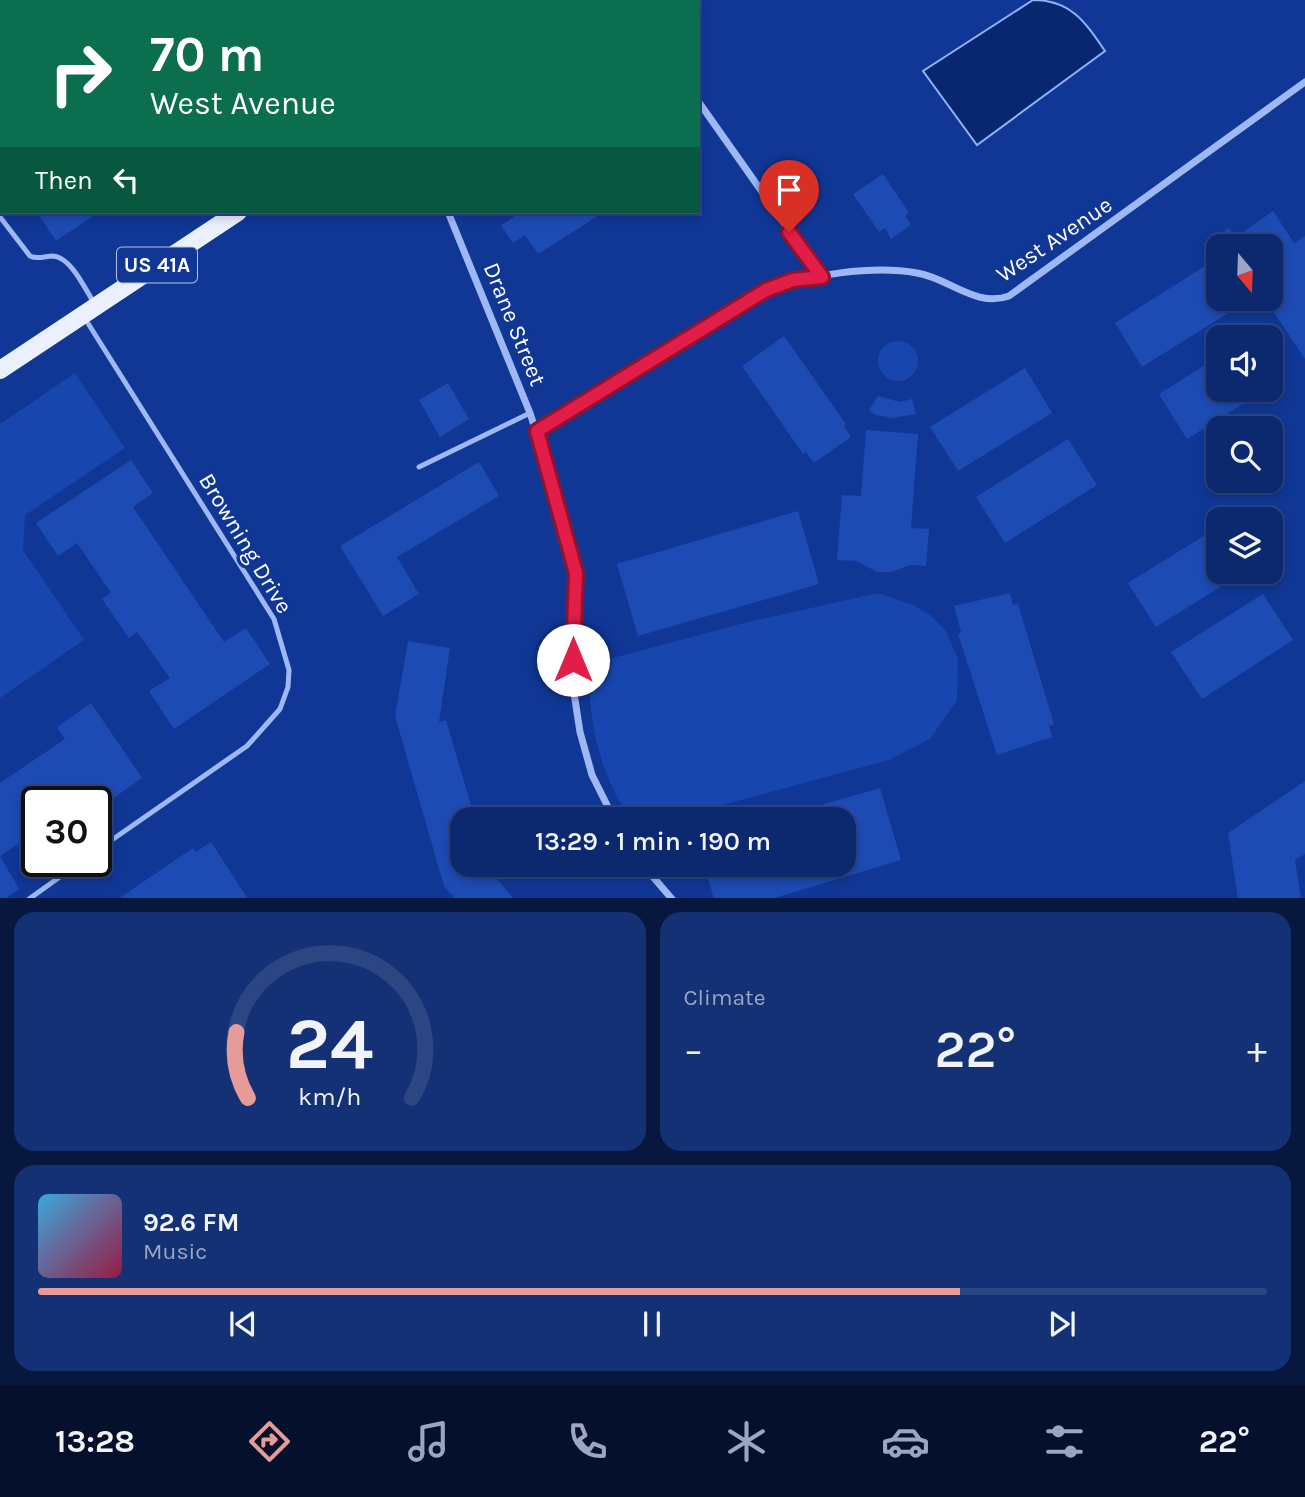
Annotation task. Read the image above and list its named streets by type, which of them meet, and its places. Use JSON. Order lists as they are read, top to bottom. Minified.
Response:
{"streets":{"main road":["US 41A"],"street":["West Avenue","Drane Street"],"lane":["Browning Drive"]},"crossings":[["West Avenue","Drane Street"],["US 41A","Browning Drive"]],"north":"bottom","page":{"turn":["70 m","West Avenue"],"then":"Then","limit":"30","trip":"13:29 · 1 min · 190 m","tile":"Climate","heat":["−","22°","+"],"song":["92.6 FM","Music"],"tabs":["13:28","22°"],"gauge":["24","km/h"]}}
